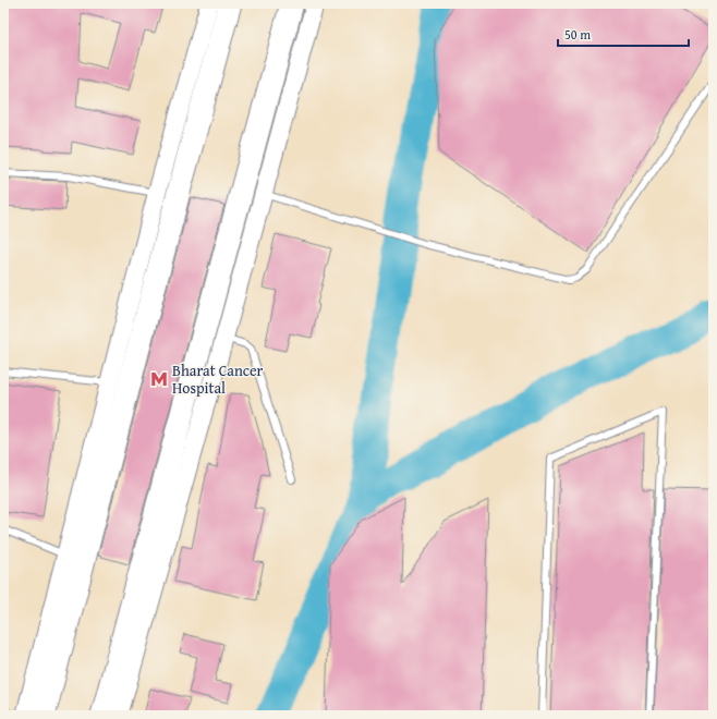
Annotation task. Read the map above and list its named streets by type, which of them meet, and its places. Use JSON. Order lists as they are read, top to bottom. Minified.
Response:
{"places":{"metro station":["Bharat Cancer Hospital"]},"scale_bar":"50 m"}
